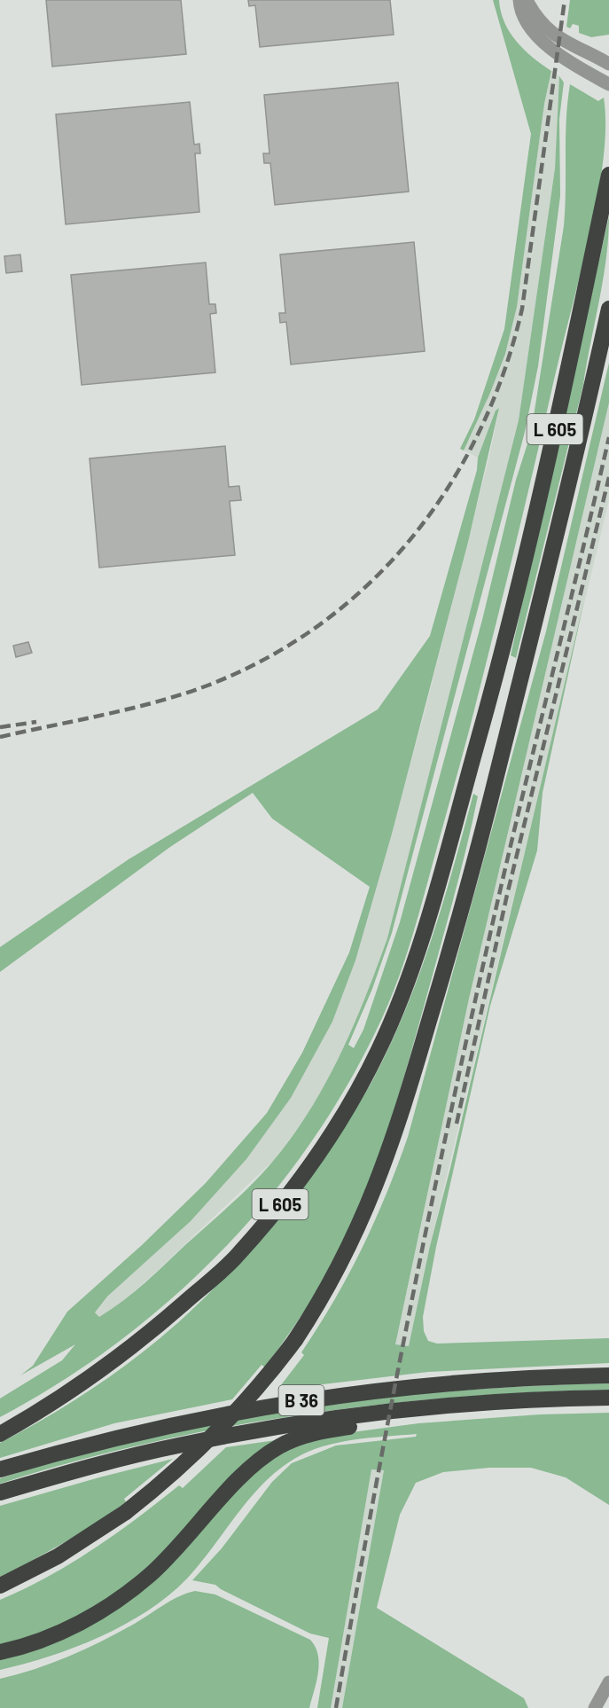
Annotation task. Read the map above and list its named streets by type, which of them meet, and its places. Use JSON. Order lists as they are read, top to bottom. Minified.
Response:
{"streets":{"highway":["L 605","B 36"]}}
